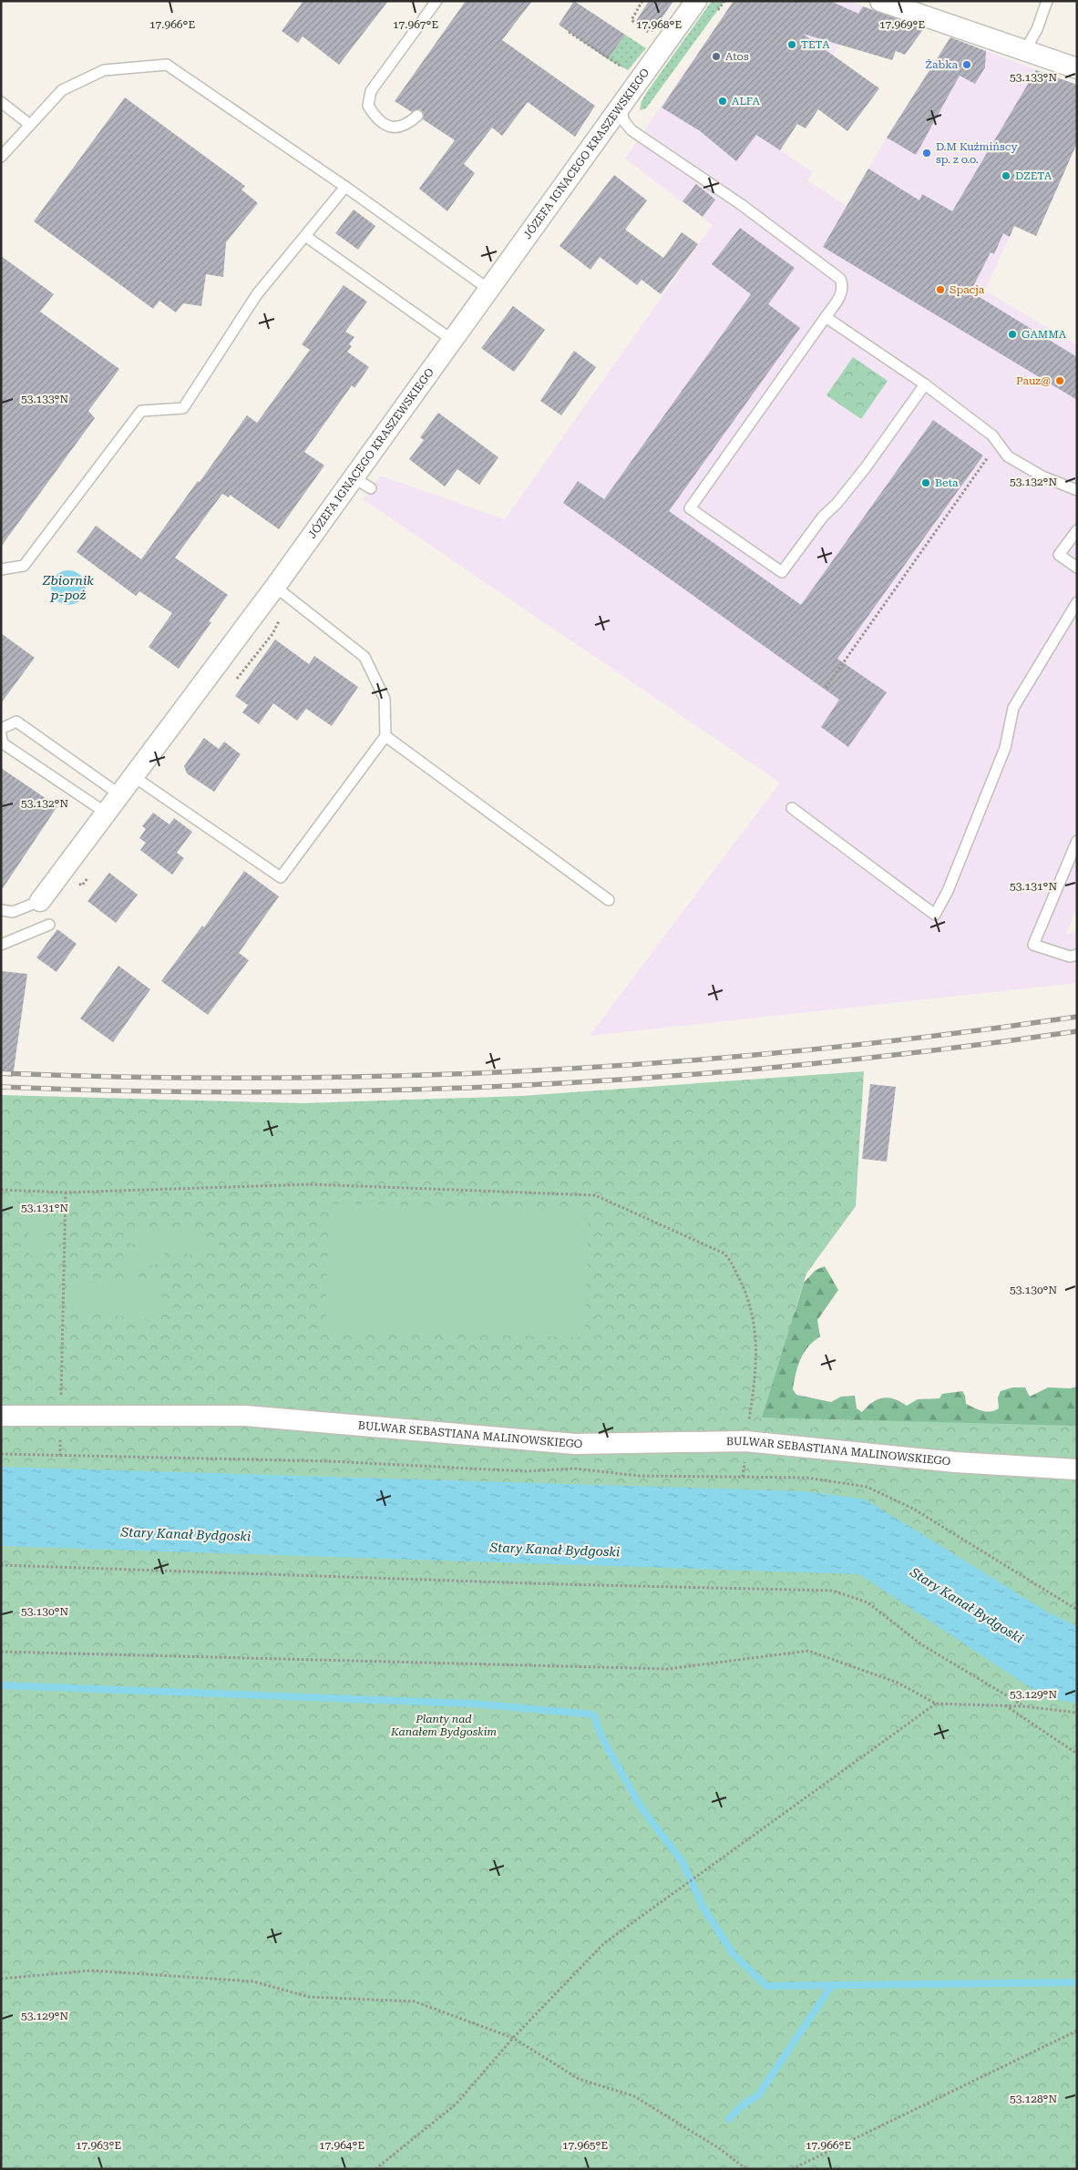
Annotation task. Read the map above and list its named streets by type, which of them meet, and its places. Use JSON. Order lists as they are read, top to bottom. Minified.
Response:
{"streets":{"street":["JÓZEFA IGNACEGO KRASZEWSKIEGO","BULWAR SEBASTIANA MALINOWSKIEGO"]},"water":["Zbiornik p-poż","Stary Kanał Bydgoski"],"parks":["Planty nad Kanałem Bydgoskim"],"places":["TETA","Atos","Żabka","ALFA","D.M Kuźmińscy sp. z o.o.","DZETA","Spacja","GAMMA","Pauz@","Beta"],"coordinates":["17.966°E","17.967°E","17.968°E","17.969°E","53.133°N","53.132°N","53.131°N","53.130°N","53.129°N","53.128°N","17.963°E","17.964°E","17.965°E"]}
